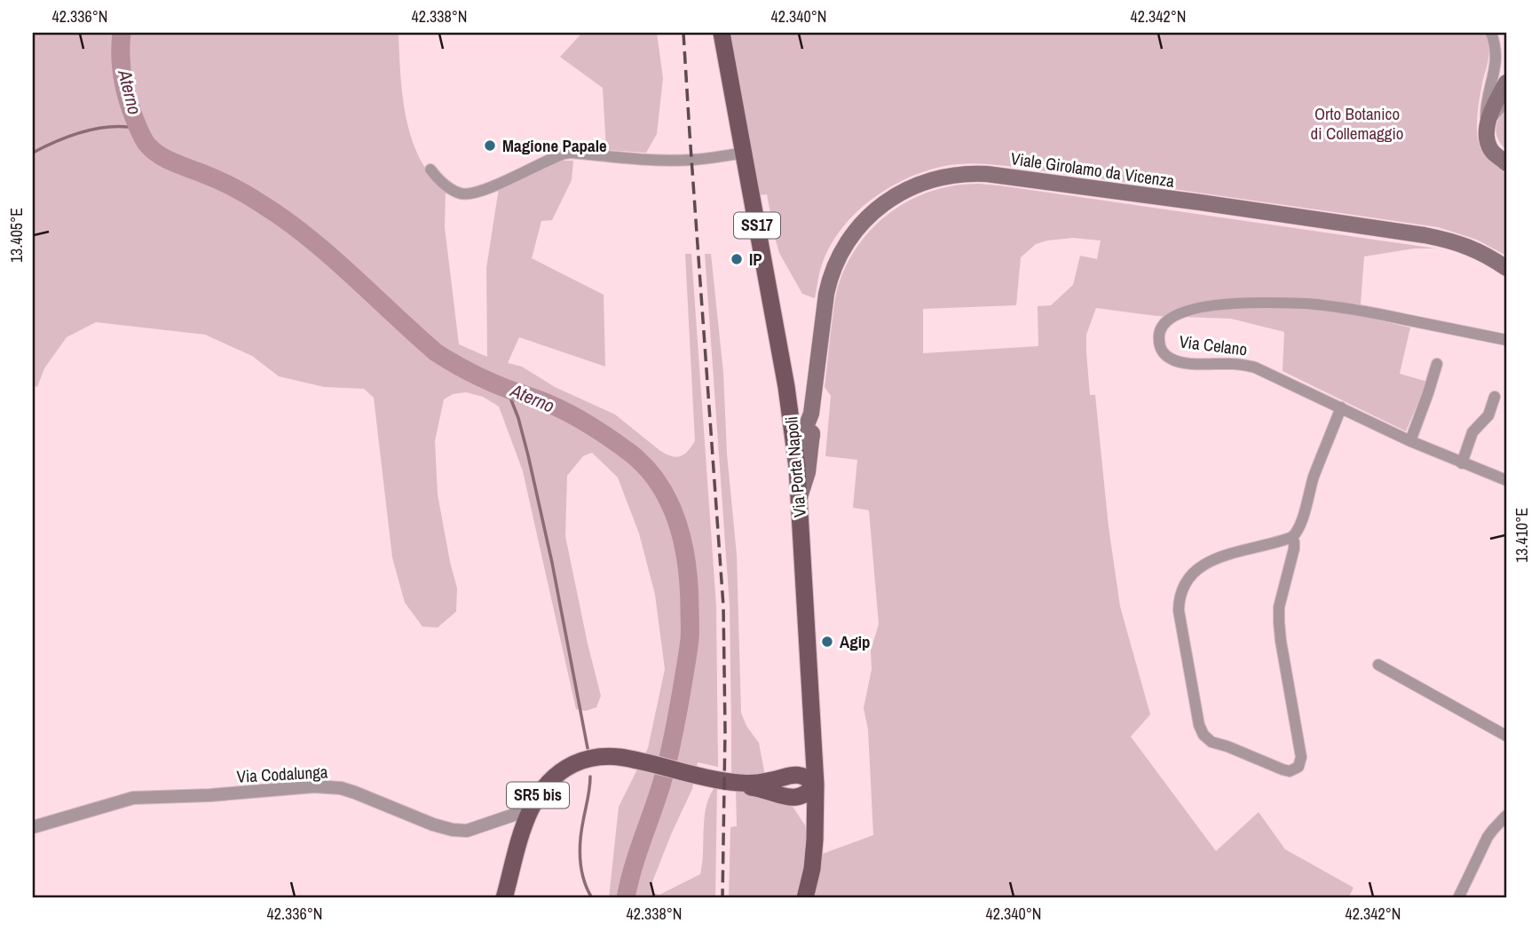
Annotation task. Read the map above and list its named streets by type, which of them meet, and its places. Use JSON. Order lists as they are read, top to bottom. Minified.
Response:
{"streets":{"main road":["Viale Girolamo da Vicenza","SS17","Via Porta Napoli","SR5 bis"],"street":["Via Celano","Via Codalunga"]},"crossings":[["Viale Girolamo da Vicenza","Via Porta Napoli"],["SS17","Via Porta Napoli"],["SS17","SR5 bis"],["Via Porta Napoli","SR5 bis"],["Via Codalunga","SR5 bis"]],"water":["Aterno"],"parks":["Orto Botanico di Collemaggio"],"places":["Magione Papale","IP","Agip"],"coordinates":["42.336°N","42.338°N","42.340°N","42.342°N","13.405°E","13.410°E"]}
